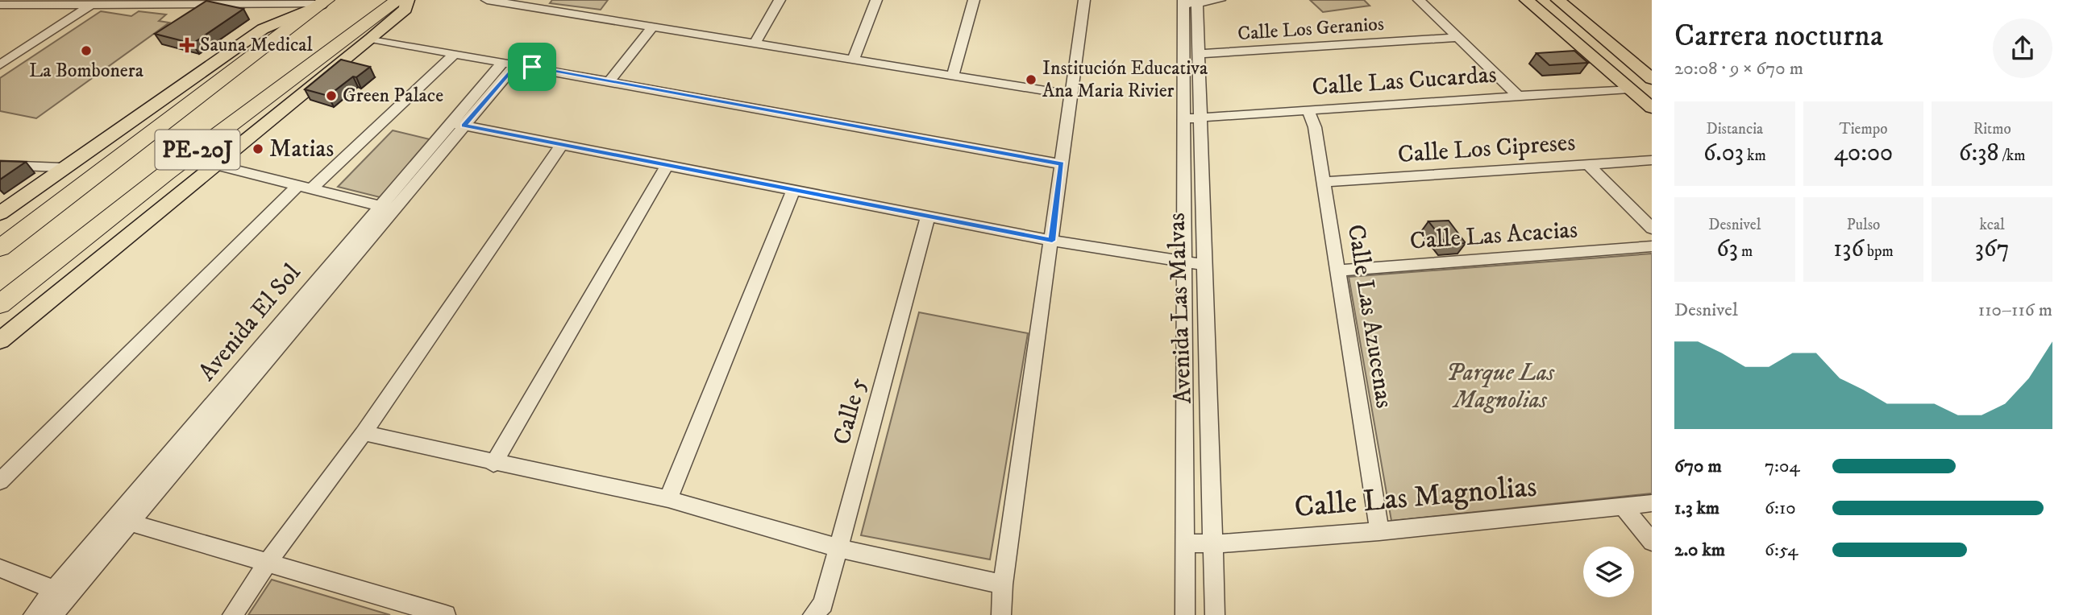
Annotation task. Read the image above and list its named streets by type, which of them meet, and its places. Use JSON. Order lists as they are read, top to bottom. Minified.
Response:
{"streets":{"highway":["PE-20J"],"street":["Calle Los Geranios","Calle Las Cucardas","Calle Los Cipreses","Calle Las Acacias","Avenida Las Malvas","Calle Las Azucenas","Avenida El Sol","Calle 5","Calle Las Magnolias"]},"crossings":[["Calle Los Geranios","Avenida Las Malvas"],["Calle Las Cucardas","Avenida Las Malvas"],["Calle Las Cucardas","Calle Las Azucenas"],["Calle Los Cipreses","Calle Las Azucenas"],["Calle Las Acacias","Calle Las Azucenas"],["Avenida Las Malvas","Calle Las Magnolias"],["Calle Las Azucenas","Calle Las Magnolias"]],"parks":["Parque Las Magnolias"],"places":{"health":["Sauna Medical"],"other":["La Bombonera","Institución Educativa Ana Maria Rivier","Green Palace","Matias"]},"page":{"heading":["Carrera nocturna","20:08 · 9 × 670 m"],"stats":[["Distancia","6.03 km"],["Tiempo","40:00"],["Ritmo","6:38 /km"],["Desnivel","63 m"],["Pulso","136 bpm"],["kcal","367"]],"chart":["Desnivel","110–116 m"],"list":[{"name":"670 m","note":"7:04"},{"name":"1.3 km","note":"6:10"},{"name":"2.0 km","note":"6:54"}]}}
